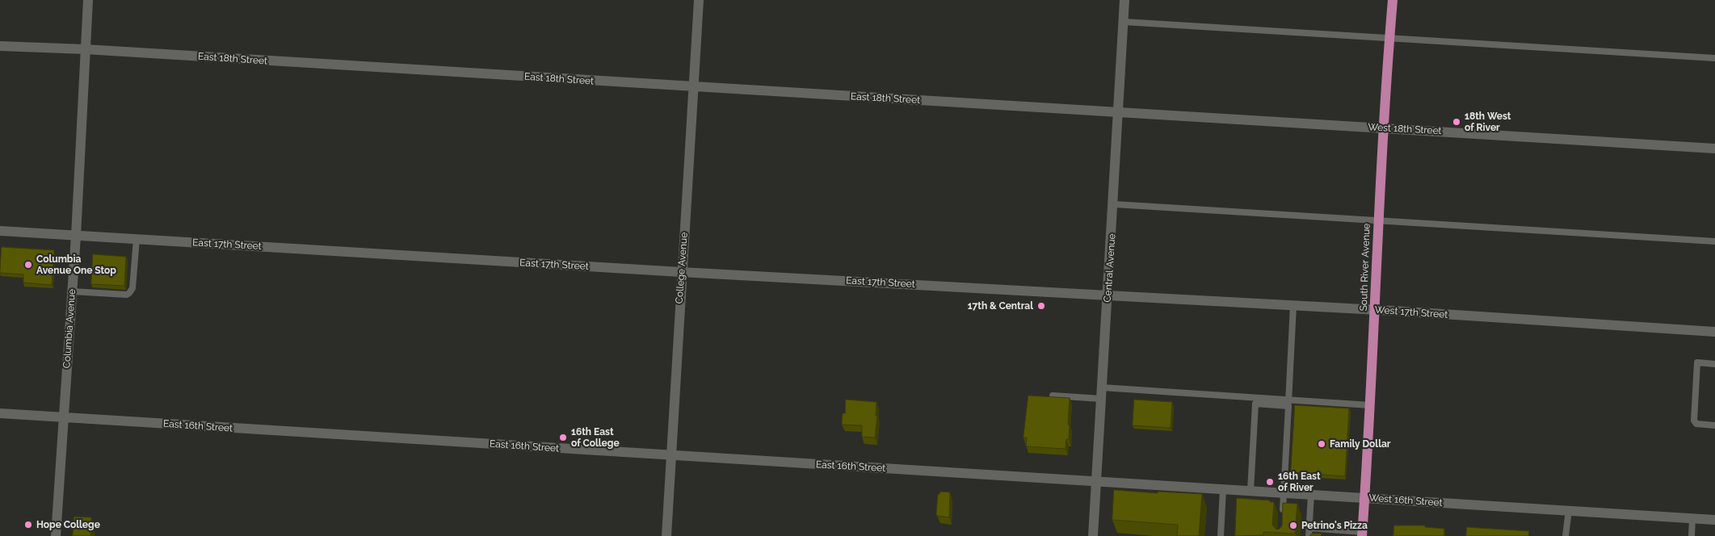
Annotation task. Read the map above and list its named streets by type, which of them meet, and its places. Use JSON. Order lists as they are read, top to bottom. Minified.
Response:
{"streets":{"main road":["South River Avenue"],"street":["East 18th Street","West 18th Street","East 17th Street","College Avenue","Central Avenue","West 17th Street","Columbia Avenue","East 16th Street","West 16th Street"]},"crossings":[["East 18th Street","West 18th Street"],["East 18th Street","College Avenue"],["East 18th Street","Central Avenue"],["East 18th Street","Columbia Avenue"],["West 18th Street","South River Avenue"],["West 18th Street","Central Avenue"],["East 17th Street","College Avenue"],["East 17th Street","Central Avenue"],["East 17th Street","West 17th Street"],["East 17th Street","Columbia Avenue"],["South River Avenue","West 17th Street"],["South River Avenue","West 16th Street"],["College Avenue","East 16th Street"],["Central Avenue","West 17th Street"],["Central Avenue","East 16th Street"],["Central Avenue","West 16th Street"],["Columbia Avenue","East 16th Street"],["East 16th Street","West 16th Street"]],"places":["18th West of River","Columbia Avenue One Stop","17th & Central","16th East of College","Family Dollar","16th East of River","Hope College","Petrino's Pizza"]}
